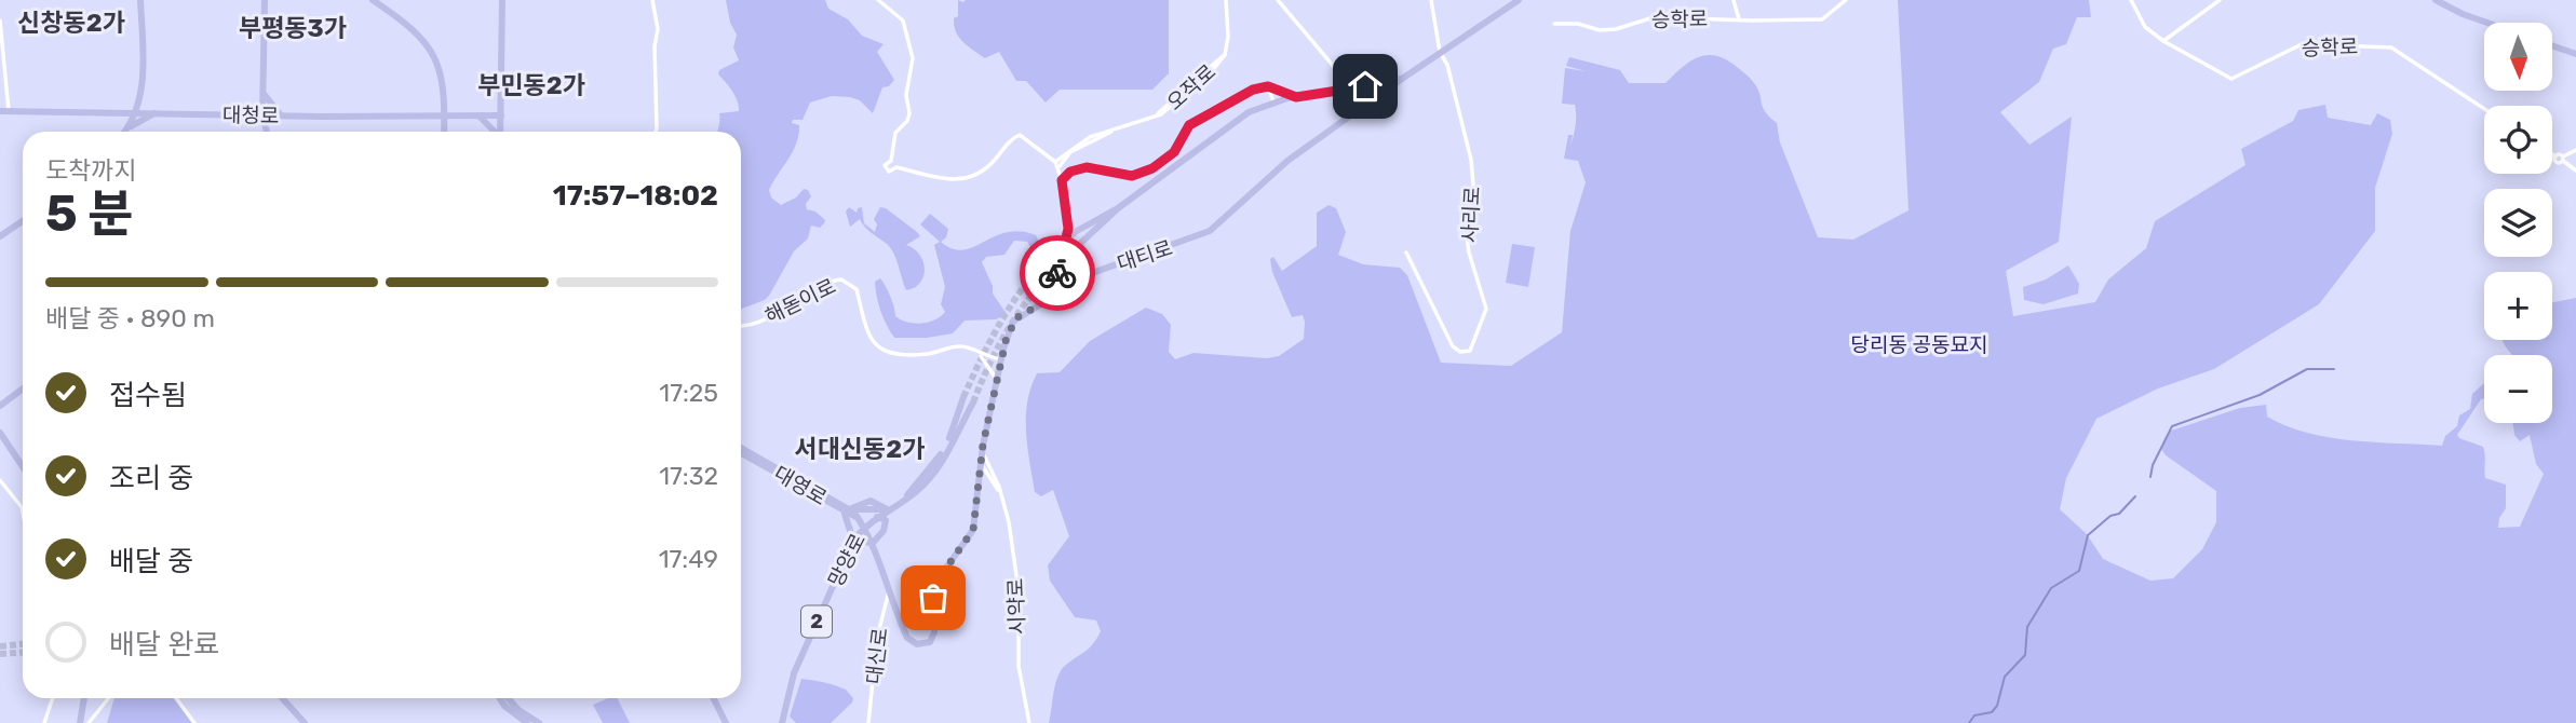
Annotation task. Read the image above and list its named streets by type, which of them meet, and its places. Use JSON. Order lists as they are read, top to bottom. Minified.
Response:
{"streets":{"main road":["대청로","대티로","대영로","망양로","2"],"street":["승학로","오작로","사리로","해돋이로","시약로","대신로"]},"crossings":[["사리로","대티로"],["대티로","해돋이로"],["대티로","망양로"],["대티로","시약로"],["대티로","2"],["대티로","대신로"],["망양로","2"]],"districts":["신창동2가","부평동3가","부민동2가","서대신동2가"],"parks":["당리동 공동묘지"],"north":"bottom","page":{"map_buttons":["+","−"],"heading":["5 분","도착까지","17:57–18:02"],"bar":"배달 중 · 890 m","list":[["접수됨","17:25"],["조리 중","17:32"],["배달 중","17:49"],"배달 완료"]}}
